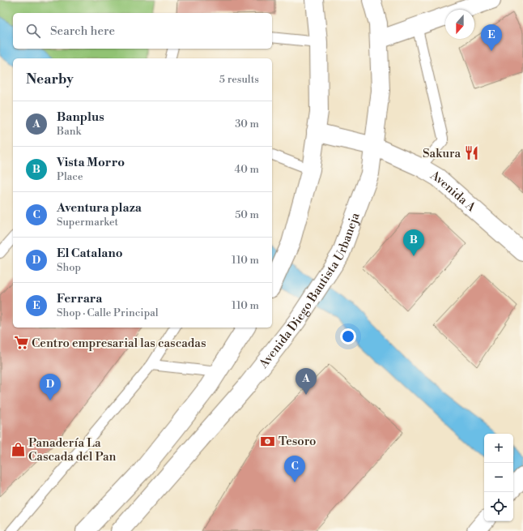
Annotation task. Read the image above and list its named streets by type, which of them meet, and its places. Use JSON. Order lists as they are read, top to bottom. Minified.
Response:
{"streets":{"street":["Avenida A","Avenida Diego Bautista Urbaneja"]},"crossings":[["Avenida A","Avenida Diego Bautista Urbaneja"]],"places":{"restaurant":["Sakura"],"supermarket":["Centro empresarial las cascadas"],"bank":["Tesoro"],"shop":["Panadería La Cascada del Pan"]},"north":"bottom","page":{"search":"Search here","pins":["E","B","A","D","C"],"heading":["Nearby","5 results"],"list":[{"mark":"A","name":"Banplus","note":"Bank","value":"30 m"},{"mark":"B","name":"Vista Morro","note":"Place","value":"40 m"},{"mark":"C","name":"Aventura plaza","note":"Supermarket","value":"50 m"},{"mark":"D","name":"El Catalano","note":"Shop","value":"110 m"},{"mark":"E","name":"Ferrara","note":"Shop · Calle Principal","value":"110 m"}],"map_buttons":["+","−"]}}
